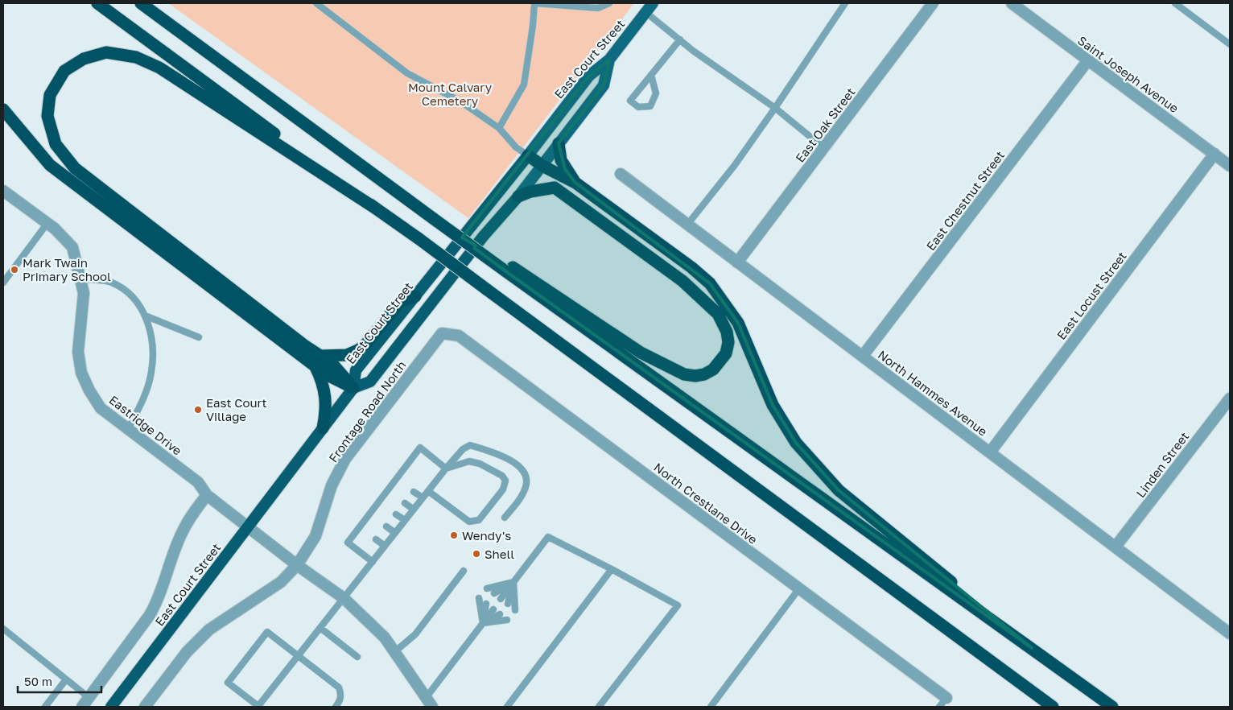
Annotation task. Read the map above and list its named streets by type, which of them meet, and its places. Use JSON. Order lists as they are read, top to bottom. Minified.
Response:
{"streets":{"highway":["East Court Street"],"street":["Saint Joseph Avenue","East Oak Street","East Chestnut Street","East Locust Street","North Hammes Avenue","Frontage Road North","Eastridge Drive","Linden Street","North Crestlane Drive"]},"crossings":[["East Court Street","Eastridge Drive"],["Saint Joseph Avenue","East Chestnut Street"],["Saint Joseph Avenue","East Locust Street"],["East Oak Street","North Hammes Avenue"],["East Chestnut Street","North Hammes Avenue"],["East Locust Street","North Hammes Avenue"],["North Hammes Avenue","Linden Street"],["Frontage Road North","Eastridge Drive"],["Frontage Road North","North Crestlane Drive"]],"parks":["Mount Calvary Cemetery"],"places":["Mark Twain Primary School","East Court Village","Wendy's","Shell"],"scale_bar":"50 m"}
